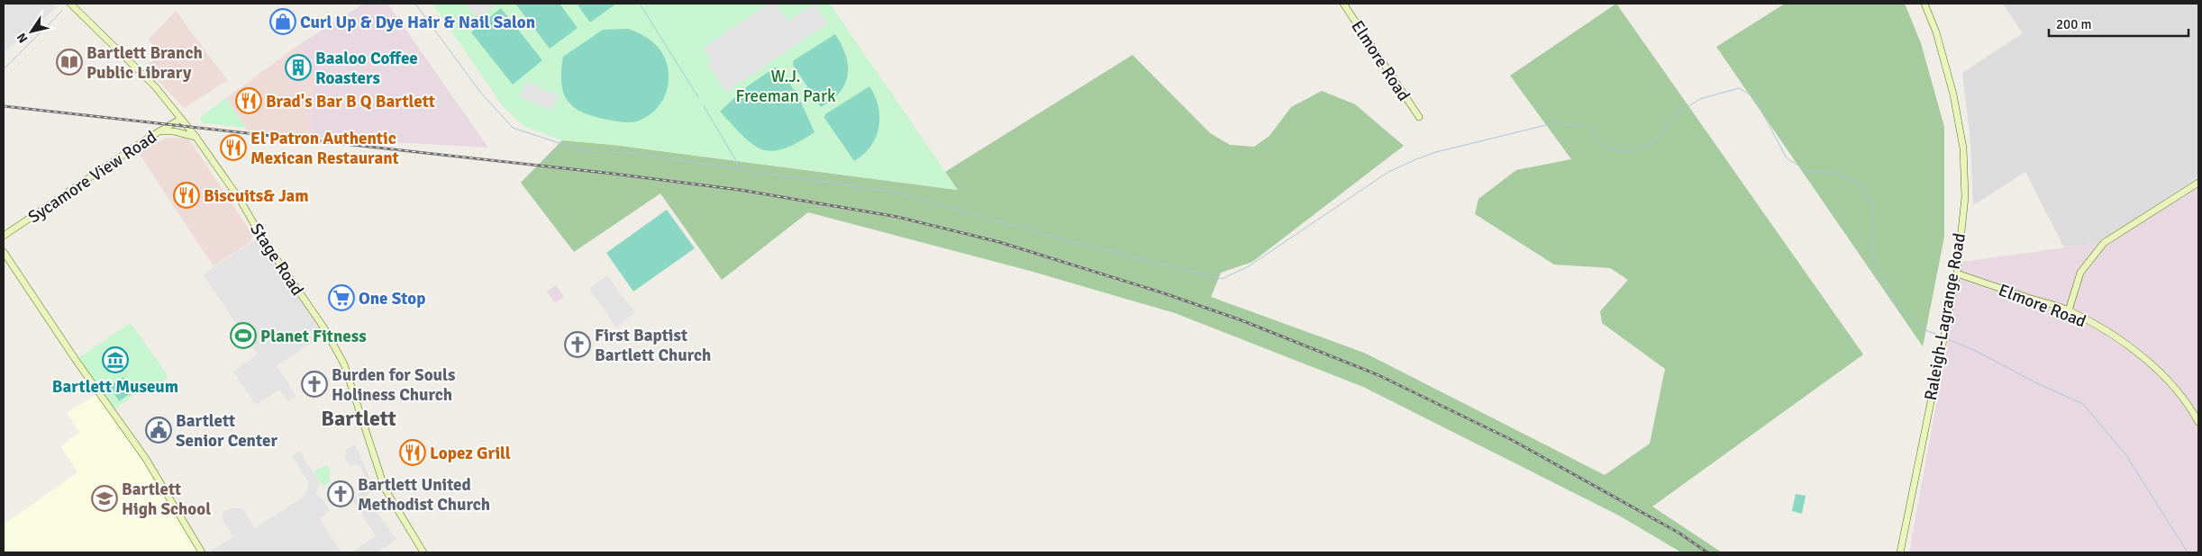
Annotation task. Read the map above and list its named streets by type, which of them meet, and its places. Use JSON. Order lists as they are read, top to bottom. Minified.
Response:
{"streets":{"main road":["Elmore Road","Sycamore View Road","Stage Road","Raleigh-Lagrange Road"]},"crossings":[["Elmore Road","Raleigh-Lagrange Road"],["Sycamore View Road","Stage Road"]],"districts":["Bartlett"],"parks":["W.J. Freeman Park"],"places":{"shop":["Curl Up & Dye Hair & Nail Salon"],"library":["Bartlett Branch Public Library"],"building":["Baaloo Coffee Roasters"],"restaurant":["Brad's Bar B Q Bartlett","El Patron Authentic Mexican Restaurant","Biscuits& Jam","Lopez Grill"],"supermarket":["One Stop"],"sports":["Planet Fitness"],"church":["First Baptist Bartlett Church","Burden for Souls Holiness Church","Bartlett United Methodist Church"],"museum":["Bartlett Museum"],"public building":["Bartlett Senior Center"],"school or university":["Bartlett High School"]},"scale_bar":"200 m","north":"bottom left"}
